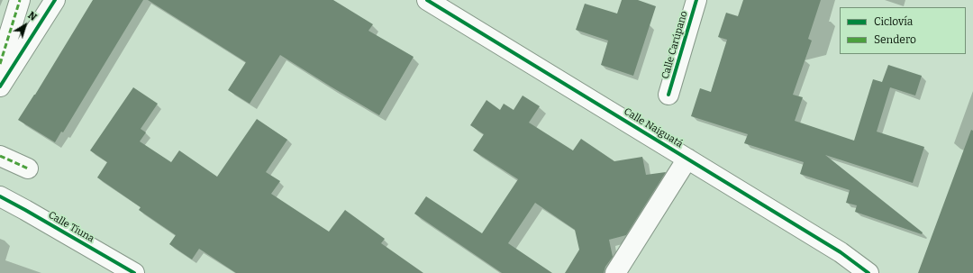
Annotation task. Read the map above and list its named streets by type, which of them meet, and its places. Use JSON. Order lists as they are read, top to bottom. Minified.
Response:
{"streets":{"street":["Calle Carúpano","Calle Naiguatá","Calle Tiuna"]},"legend":["Ciclovía","Sendero"],"north":"top right"}
